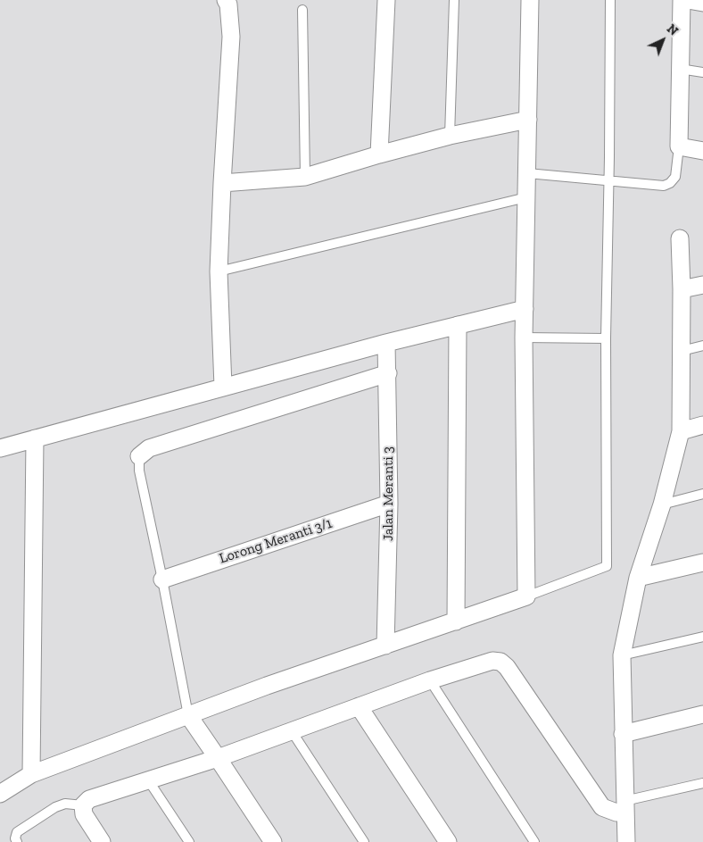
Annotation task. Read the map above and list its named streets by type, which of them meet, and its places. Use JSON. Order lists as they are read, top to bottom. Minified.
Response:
{"streets":{"street":["Jalan Meranti 3","Lorong Meranti 3/1"]},"crossings":[["Jalan Meranti 3","Lorong Meranti 3/1"]],"north":"top right"}
